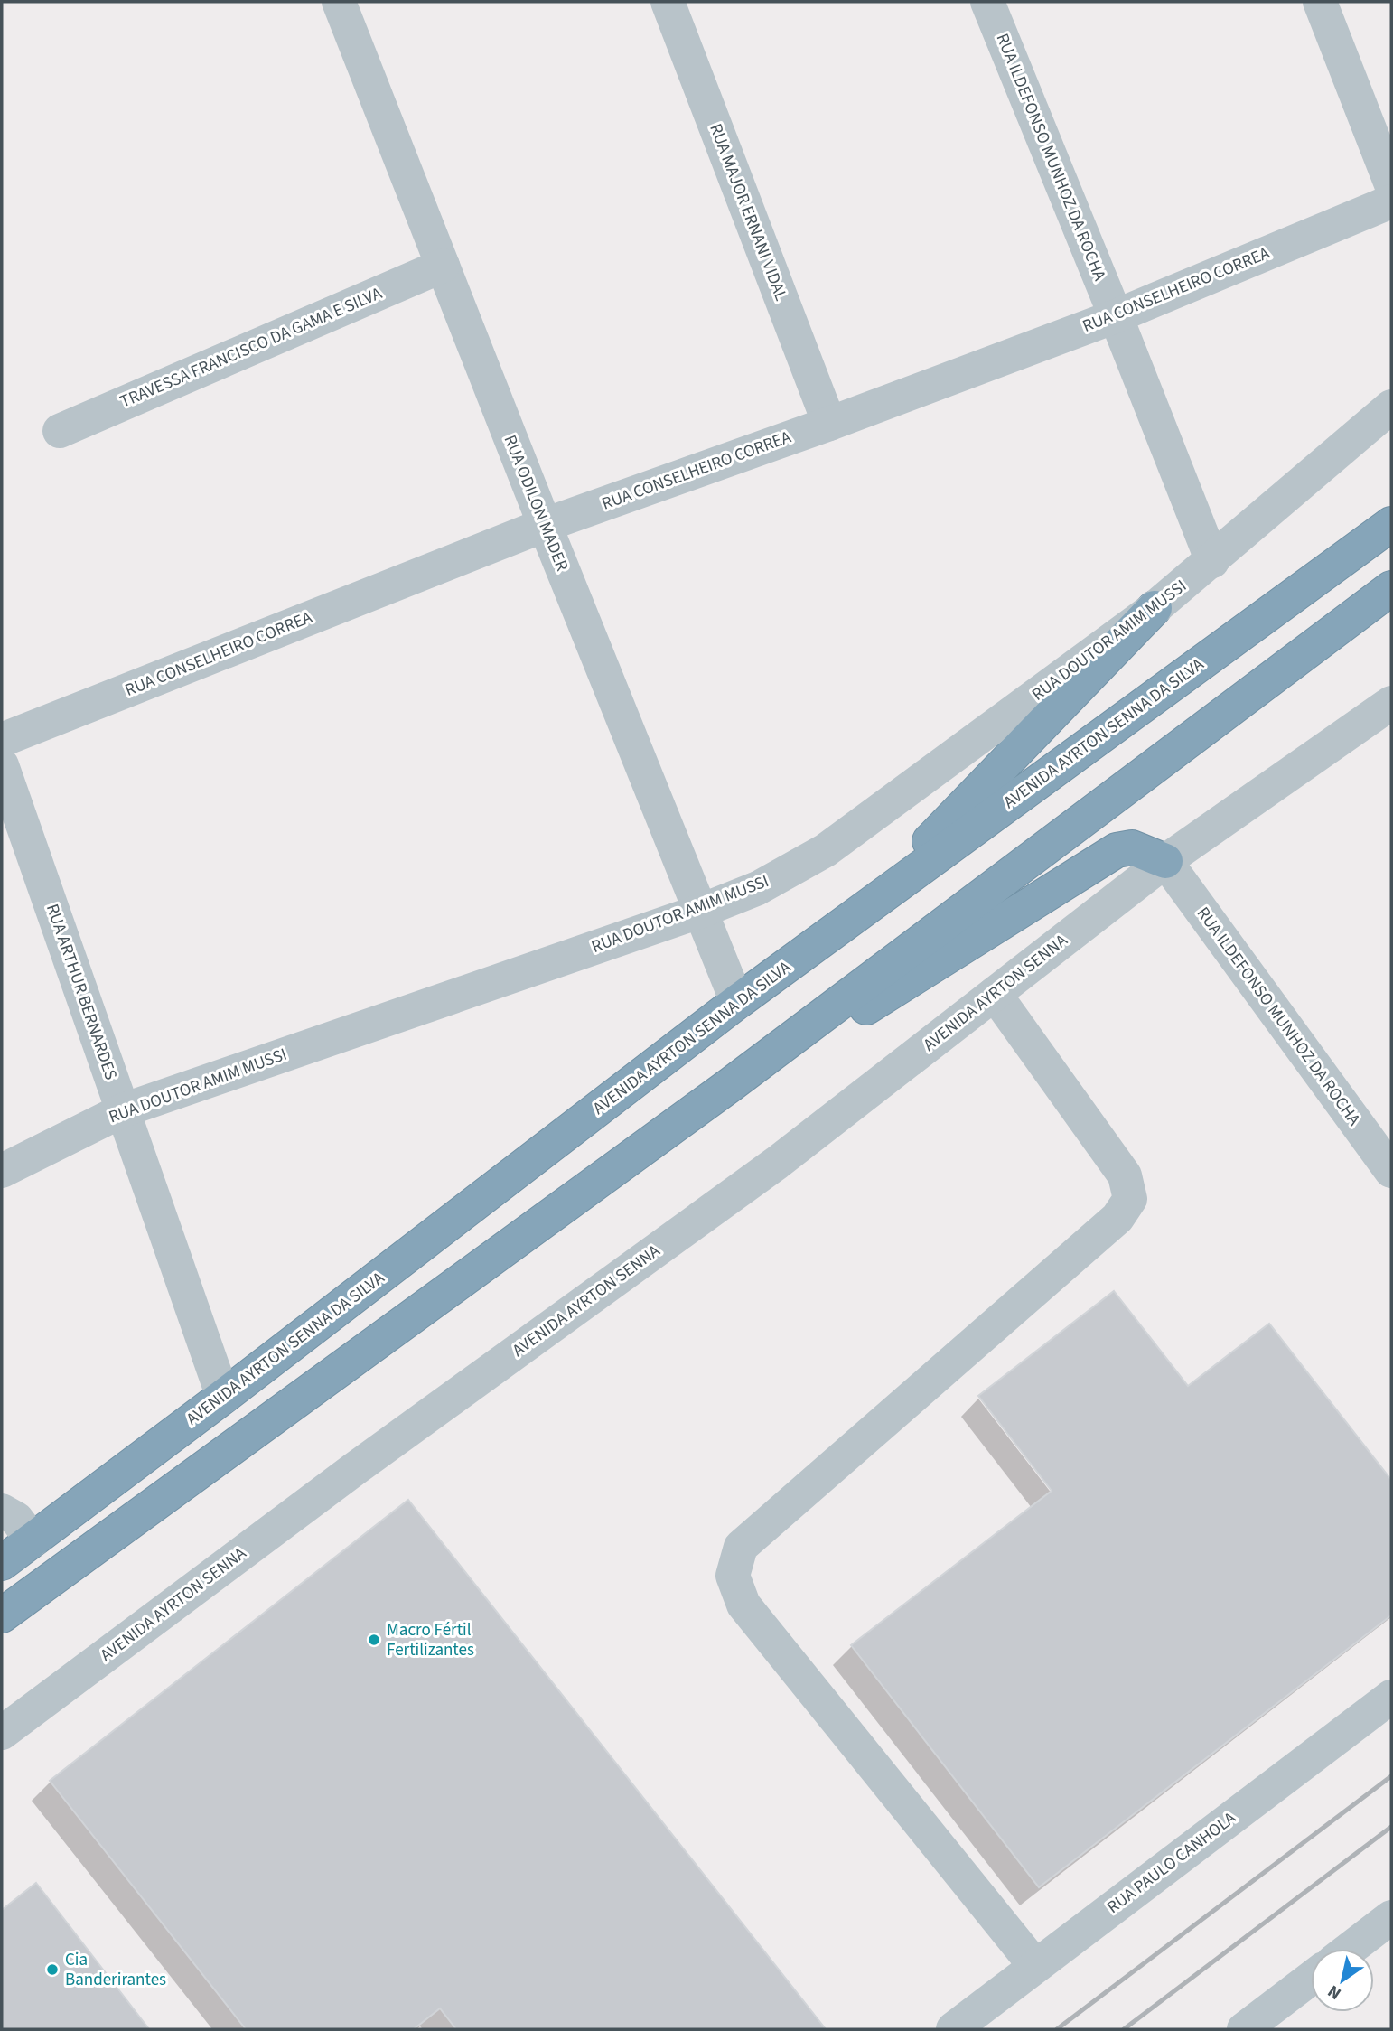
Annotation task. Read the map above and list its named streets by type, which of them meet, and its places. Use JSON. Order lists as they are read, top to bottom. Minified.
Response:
{"streets":{"highway":["AVENIDA AYRTON SENNA DA SILVA"],"street":["RUA ILDEFONSO MUNHOZ DA ROCHA","RUA MAJOR ERNANI VIDAL","RUA CONSELHEIRO CORREA","TRAVESSA FRANCISCO DA GAMA E SILVA","RUA ODILON MADER","RUA DOUTOR AMIM MUSSI","RUA ARTHUR BERNARDES","AVENIDA AYRTON SENNA","RUA PAULO CANHOLA"]},"crossings":[["RUA ILDEFONSO MUNHOZ DA ROCHA","RUA CONSELHEIRO CORREA"],["RUA ILDEFONSO MUNHOZ DA ROCHA","RUA DOUTOR AMIM MUSSI"],["RUA ILDEFONSO MUNHOZ DA ROCHA","AVENIDA AYRTON SENNA"],["RUA MAJOR ERNANI VIDAL","RUA CONSELHEIRO CORREA"],["RUA CONSELHEIRO CORREA","RUA ODILON MADER"],["TRAVESSA FRANCISCO DA GAMA E SILVA","RUA ODILON MADER"],["RUA ODILON MADER","RUA DOUTOR AMIM MUSSI"],["RUA ODILON MADER","AVENIDA AYRTON SENNA DA SILVA"],["RUA DOUTOR AMIM MUSSI","RUA ARTHUR BERNARDES"],["AVENIDA AYRTON SENNA DA SILVA","RUA ARTHUR BERNARDES"]],"places":["Macro Fértil Fertilizantes","Cia Banderirantes"],"north":"bottom left"}
